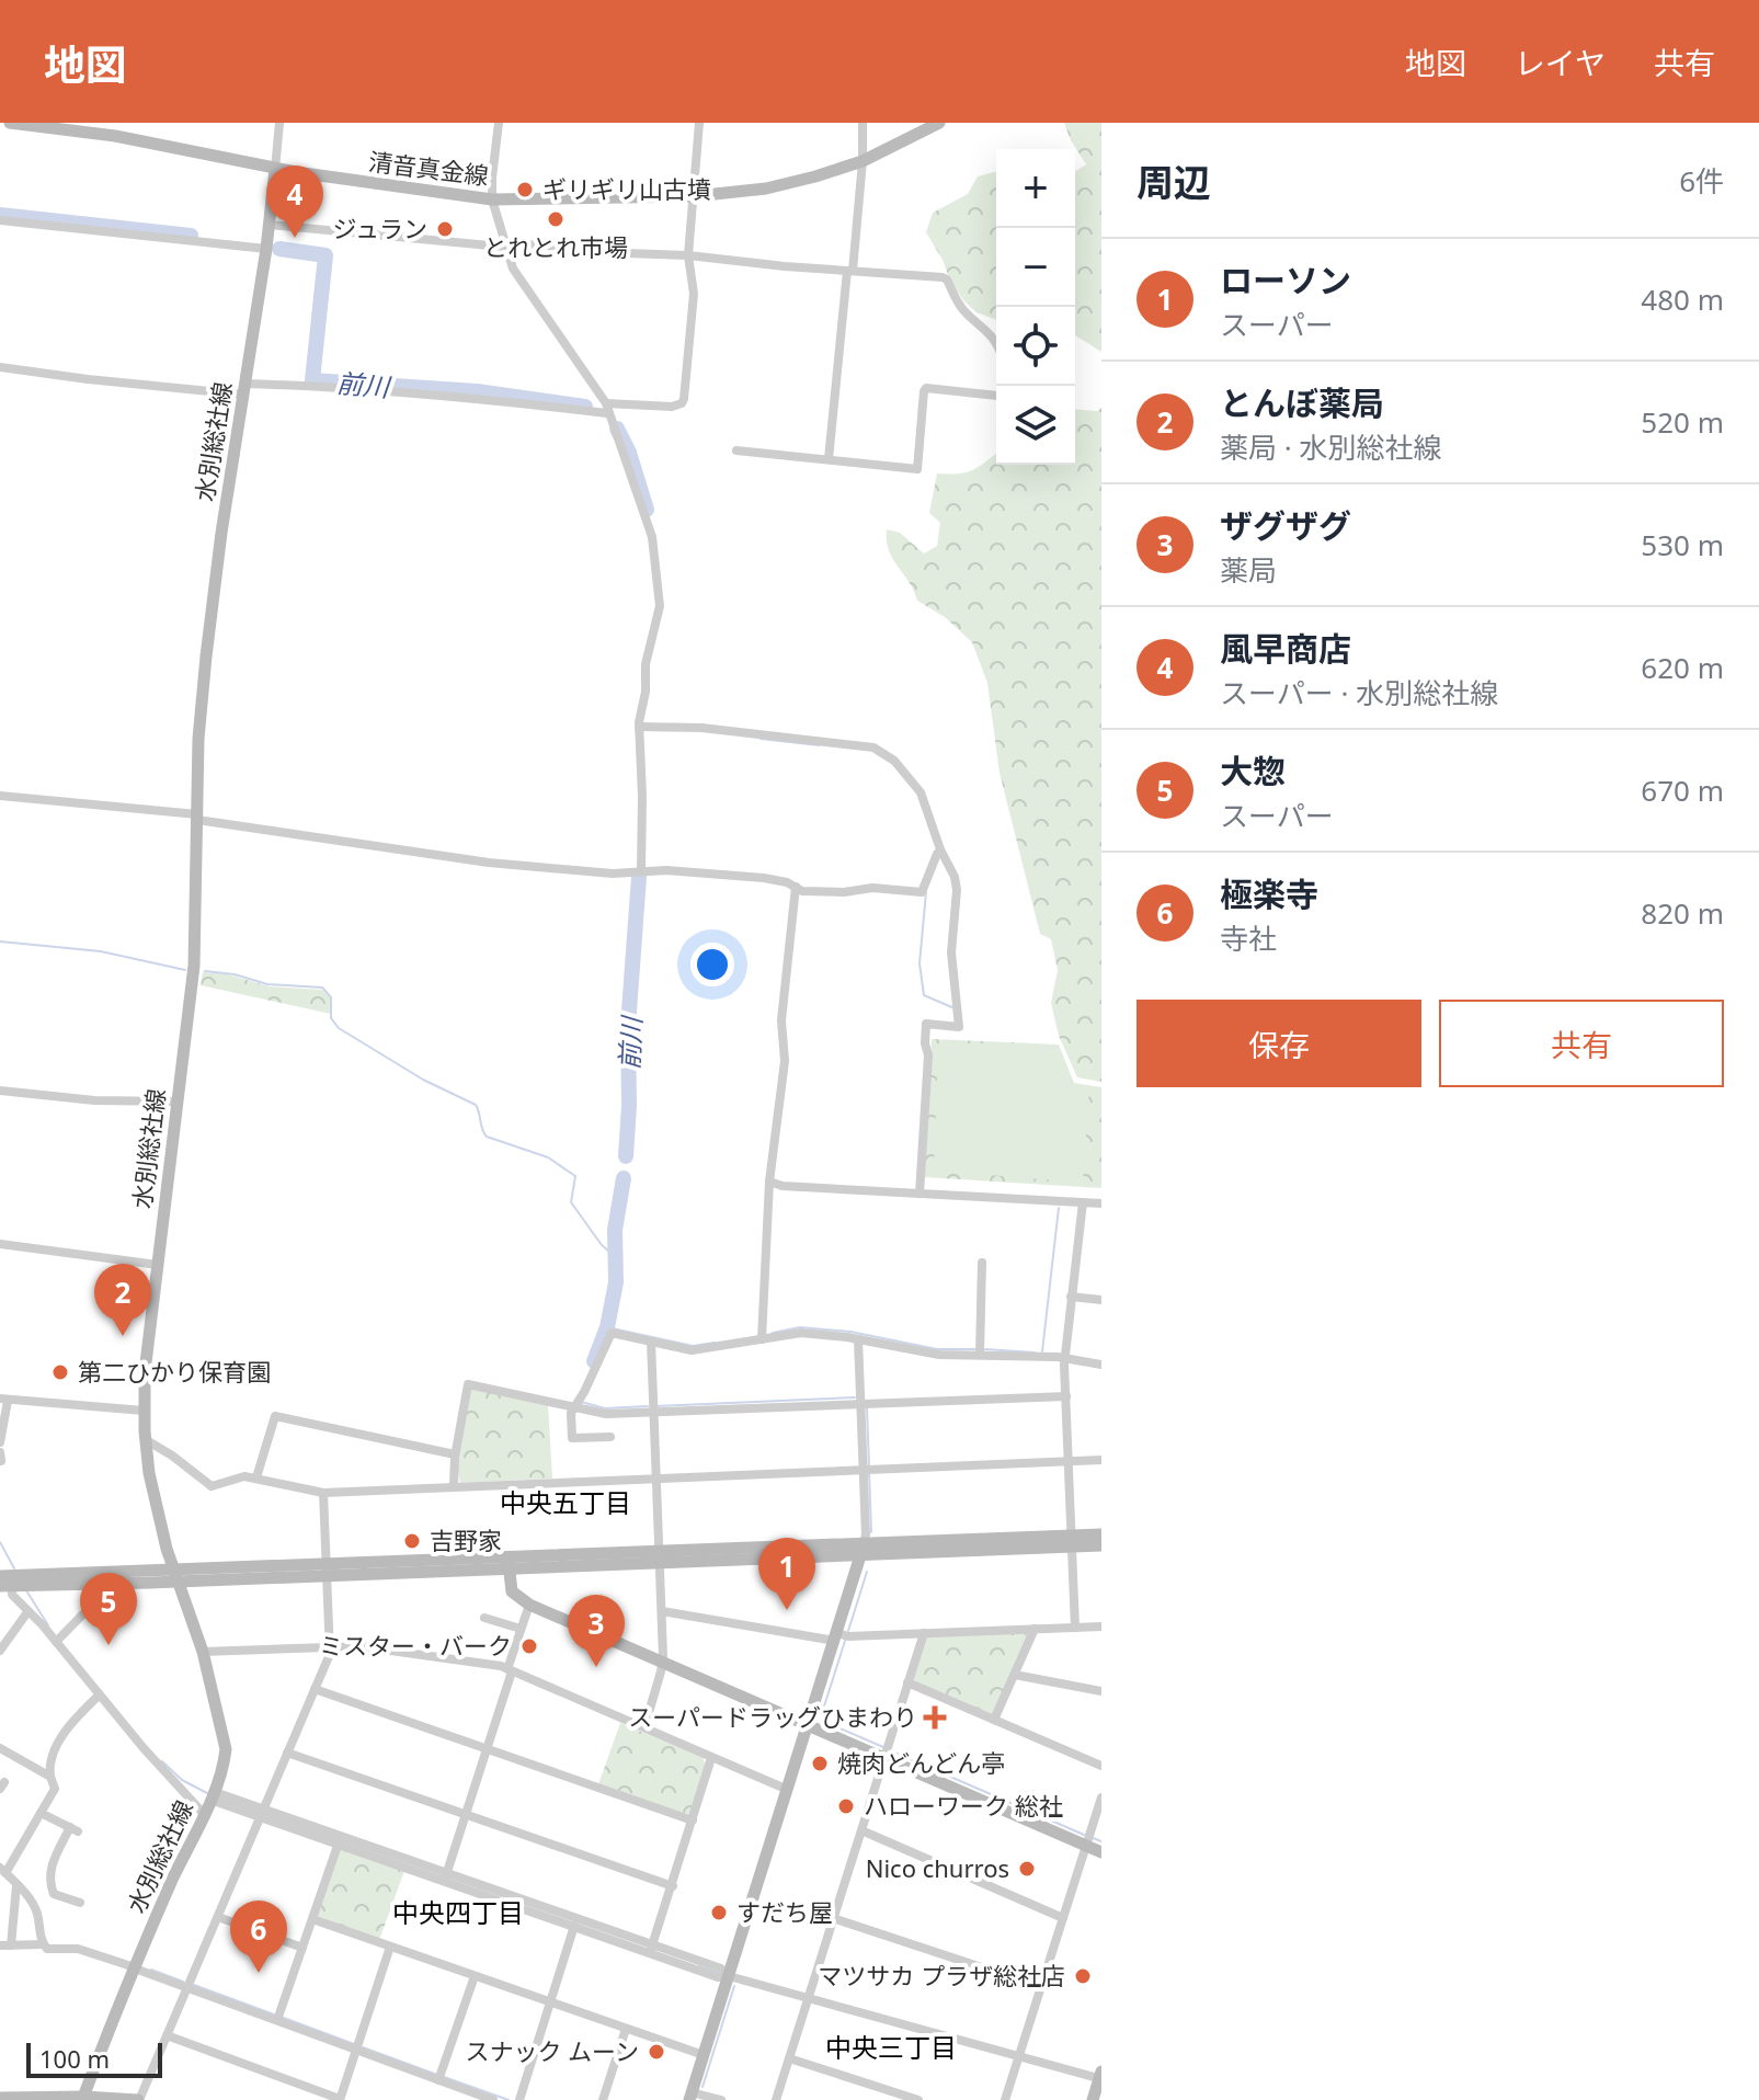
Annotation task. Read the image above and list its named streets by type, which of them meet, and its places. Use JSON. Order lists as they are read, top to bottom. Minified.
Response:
{"streets":{"main road":["清音真金線","水別総社線"]},"crossings":[["清音真金線","水別総社線"]],"districts":["中央五丁目","中央四丁目","中央三丁目"],"water":["前川"],"places":{"other":["ギリギリ山古墳","とれとれ市場","ジュラン","第二ひかり保育園","吉野家","ミスター・バーク","焼肉どんどん亭","ハローワーク 総社","Nico churros","すだち屋","マツサカ プラザ総社店","スナック ムーン"],"health":["スーパードラッグひまわり"]},"scale_bar":"100 m","page":{"header":"地図","nav":["地図","レイヤ","共有"],"heading":["周辺","6件"],"map_buttons":["+","−"],"pins":["4","2","1","5","3","6"],"list":[{"mark":"1","name":"ローソン","note":"スーパー","value":"480 m"},{"mark":"2","name":"とんぼ薬局","note":"薬局 · 水別総社線","value":"520 m"},{"mark":"3","name":"ザグザグ","note":"薬局","value":"530 m"},{"mark":"4","name":"風早商店","note":"スーパー · 水別総社線","value":"620 m"},{"mark":"5","name":"大惣","note":"スーパー","value":"670 m"},{"mark":"6","name":"極楽寺","note":"寺社","value":"820 m"}],"buttons":["保存","共有"],"scale":"100 m"}}
